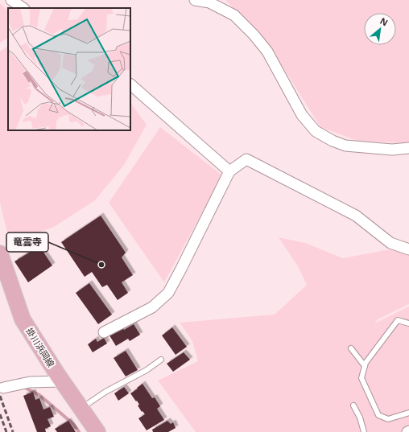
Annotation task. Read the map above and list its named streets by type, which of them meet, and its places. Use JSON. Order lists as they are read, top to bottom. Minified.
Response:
{"streets":{"main road":["掛川浜岡線"]},"places":["竜雲寺"],"north":"top right"}
